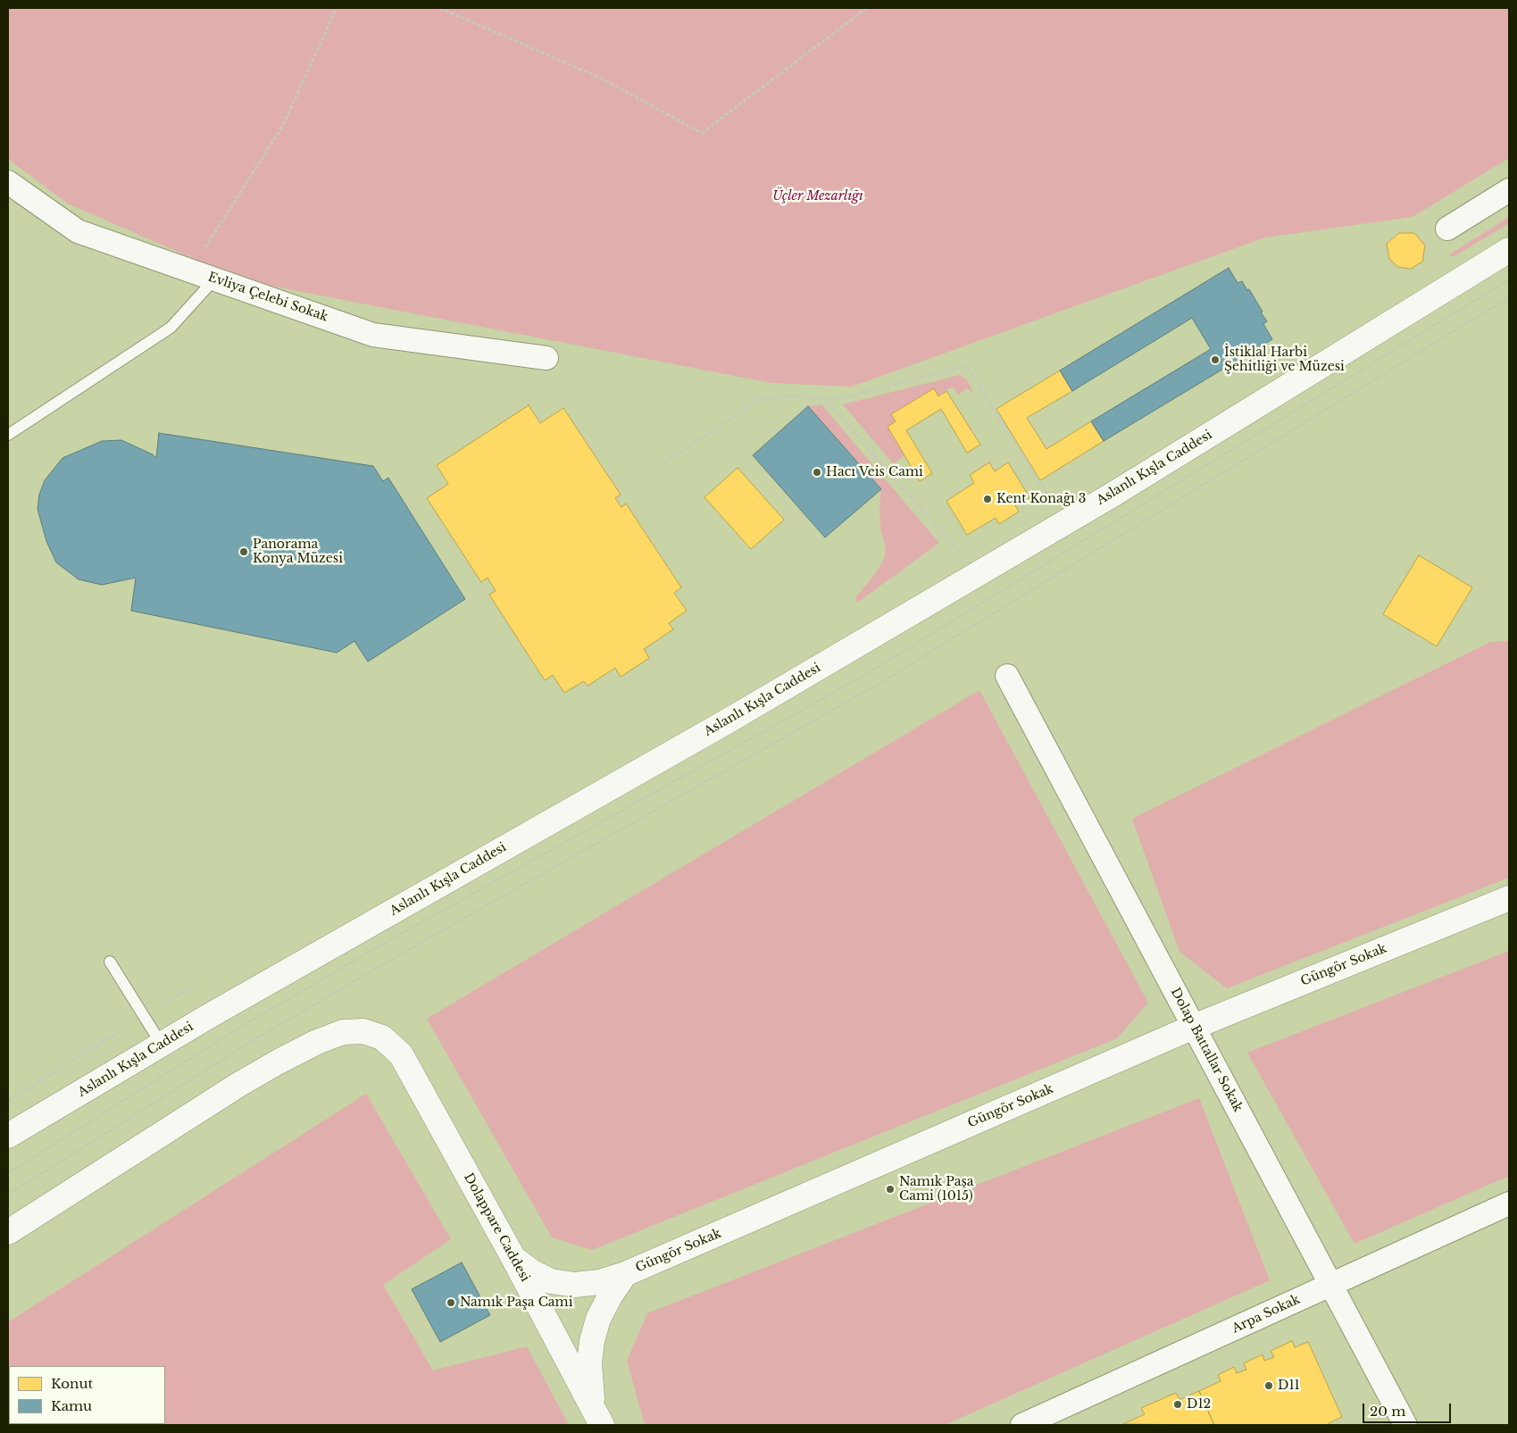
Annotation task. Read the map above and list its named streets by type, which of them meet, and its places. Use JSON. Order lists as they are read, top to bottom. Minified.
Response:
{"streets":{"main road":["Aslanlı Kışla Caddesi","Güngör Sokak","Dolappare Caddesi"],"street":["Evliya Çelebi Sokak","Dolap Battallar Sokak","Arpa Sokak"]},"crossings":[["Güngör Sokak","Dolap Battallar Sokak"],["Güngör Sokak","Dolappare Caddesi"],["Dolap Battallar Sokak","Arpa Sokak"]],"parks":["Üçler Mezarlığı"],"places":["İstiklal Harbi Şehitliği ve Müzesi","Hacı Veis Cami","Kent Konağı 3","Panorama Konya Müzesi","Namık Paşa Cami (1015)","Namık Paşa Cami","D11","D12"],"legend":["Konut","Kamu"],"scale_bar":"20 m"}
